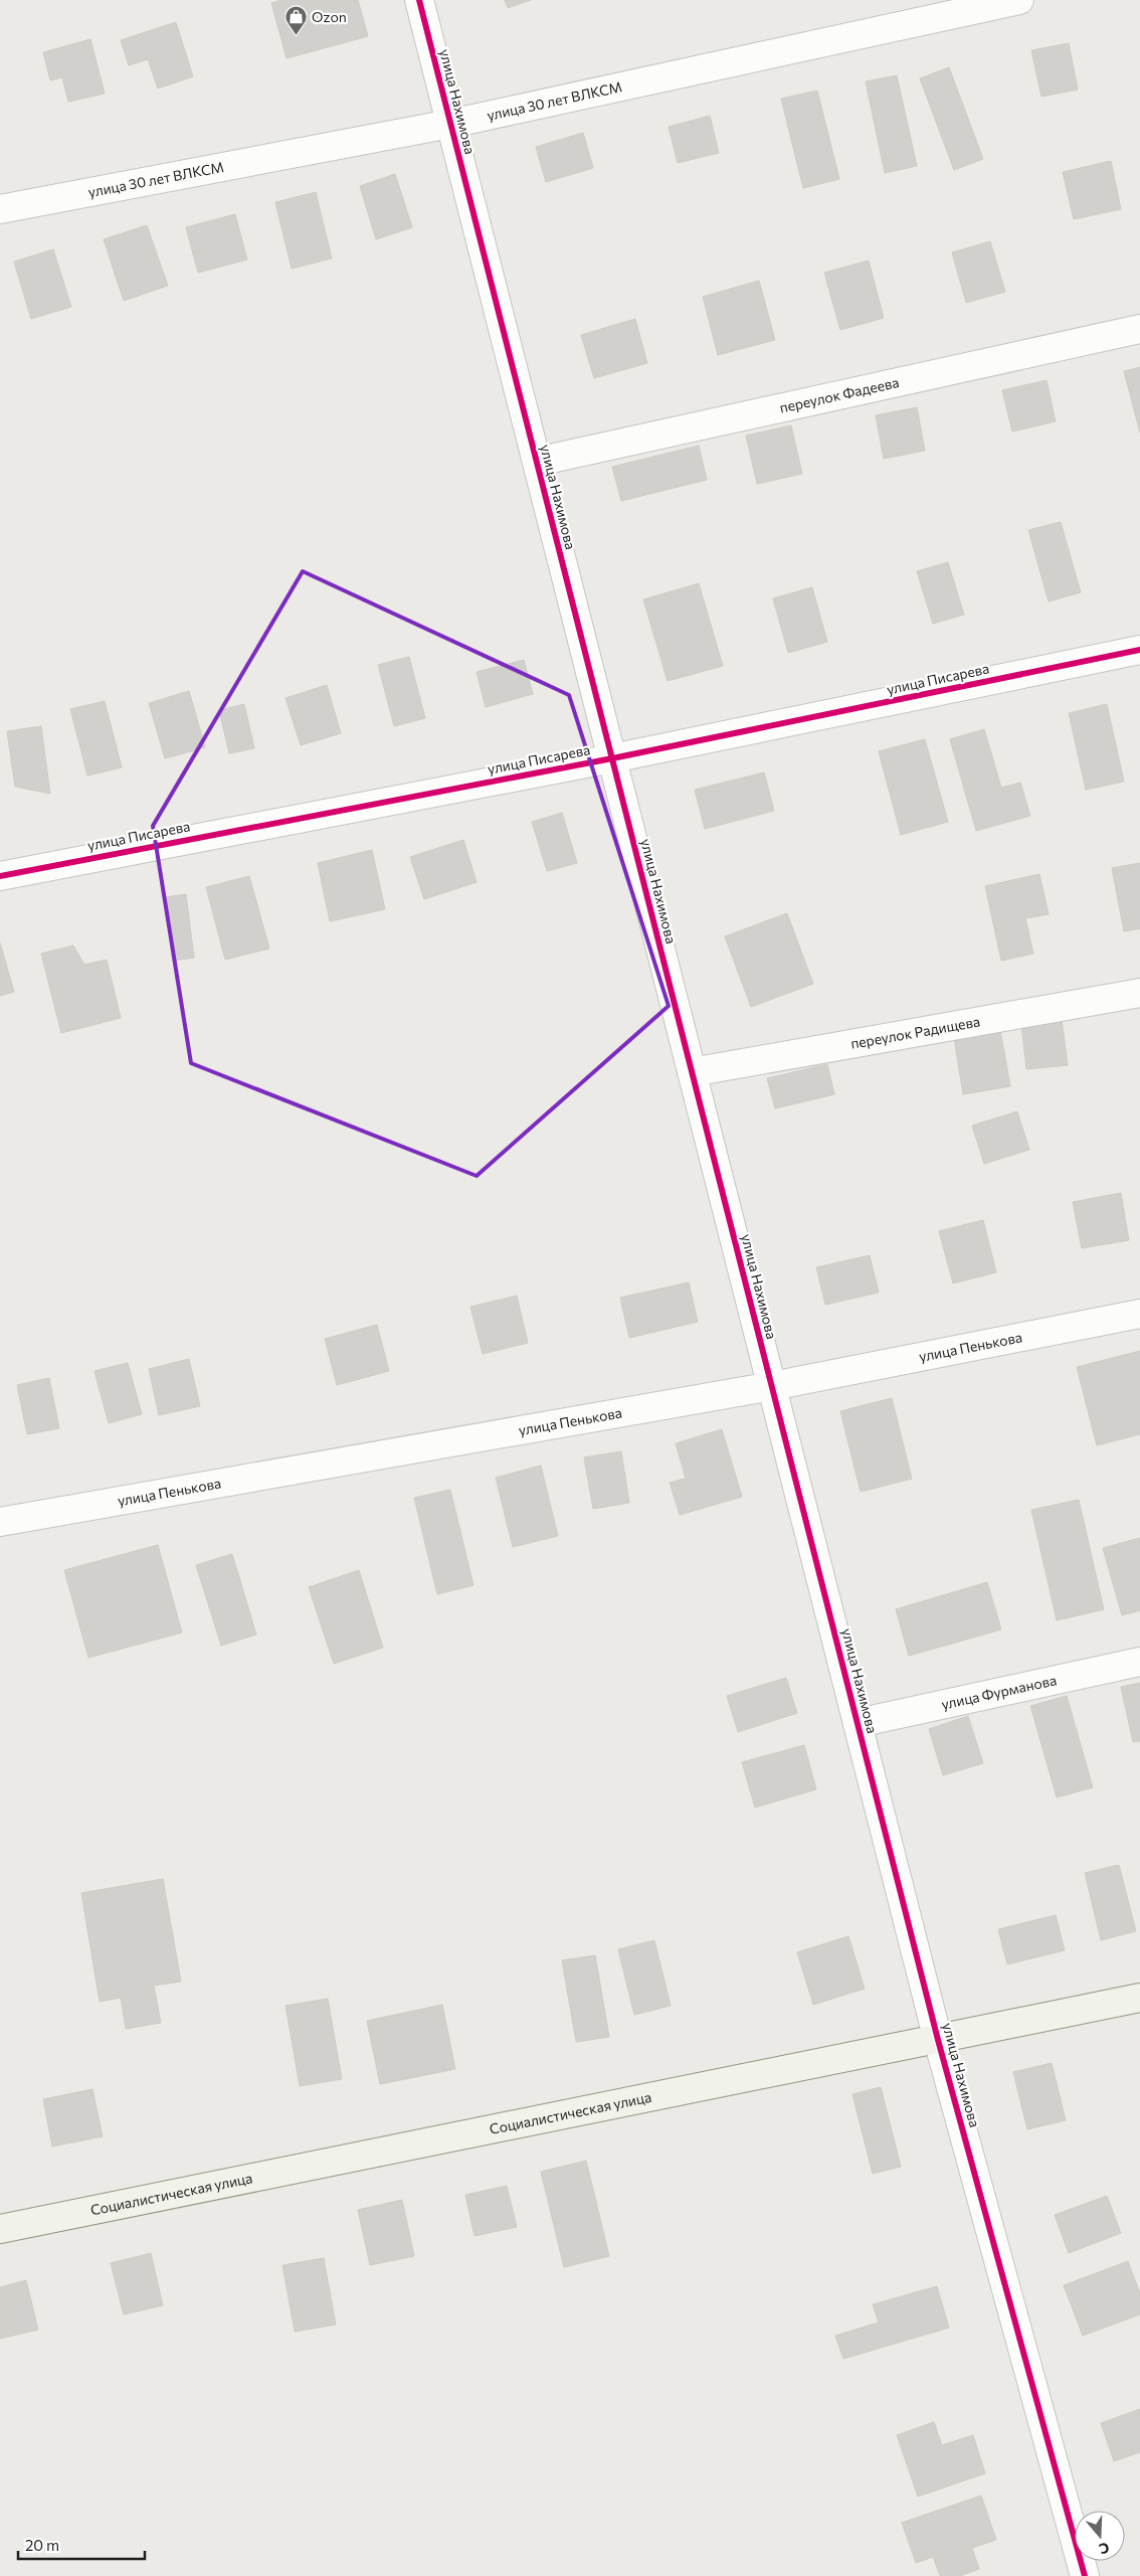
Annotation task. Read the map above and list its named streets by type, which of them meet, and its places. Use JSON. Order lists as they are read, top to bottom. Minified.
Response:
{"streets":{"main road":["Социалистическая улица"],"street":["улица Нахимова","улица 30 лет ВЛКСМ","переулок Фадеева","улица Писарева","переулок Радищева","улица Пенькова","улица Фурманова"]},"crossings":[["улица Нахимова","улица 30 лет ВЛКСМ"],["улица Нахимова","переулок Фадеева"],["улица Нахимова","улица Писарева"],["улица Нахимова","переулок Радищева"],["улица Нахимова","улица Пенькова"],["улица Нахимова","улица Фурманова"],["улица Нахимова","Социалистическая улица"]],"places":{"shop":["Ozon"]},"scale_bar":"20 m","north":"bottom"}
